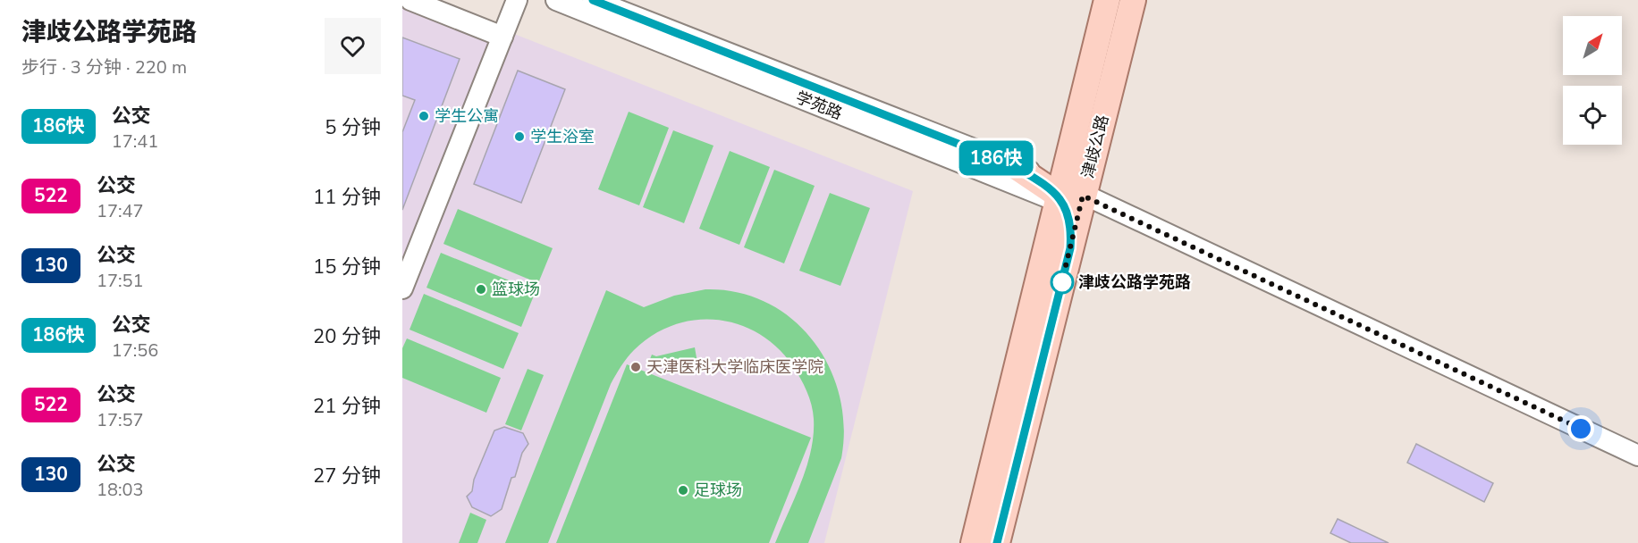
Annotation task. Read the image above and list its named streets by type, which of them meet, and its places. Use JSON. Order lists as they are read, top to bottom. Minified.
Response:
{"streets":{"main road":["津歧公路"],"street":["学苑路"]},"places":["学生公寓","学生浴室","津歧公路学苑路","篮球场","天津医科大学临床医学院","足球场"],"lines":["bus line 186快"],"north":"top right","page":{"heading":["津歧公路学苑路","步行 · 3 分钟 · 220 m"],"on_map":"186快","list":[{"mark":"186快","name":"公交","note":"17:41","value":"5 分钟"},{"mark":"522","name":"公交","note":"17:47","value":"11 分钟"},{"mark":"130","name":"公交","note":"17:51","value":"15 分钟"},{"mark":"186快","name":"公交","note":"17:56","value":"20 分钟"},{"mark":"522","name":"公交","note":"17:57","value":"21 分钟"},{"mark":"130","name":"公交","note":"18:03","value":"27 分钟"}]}}
